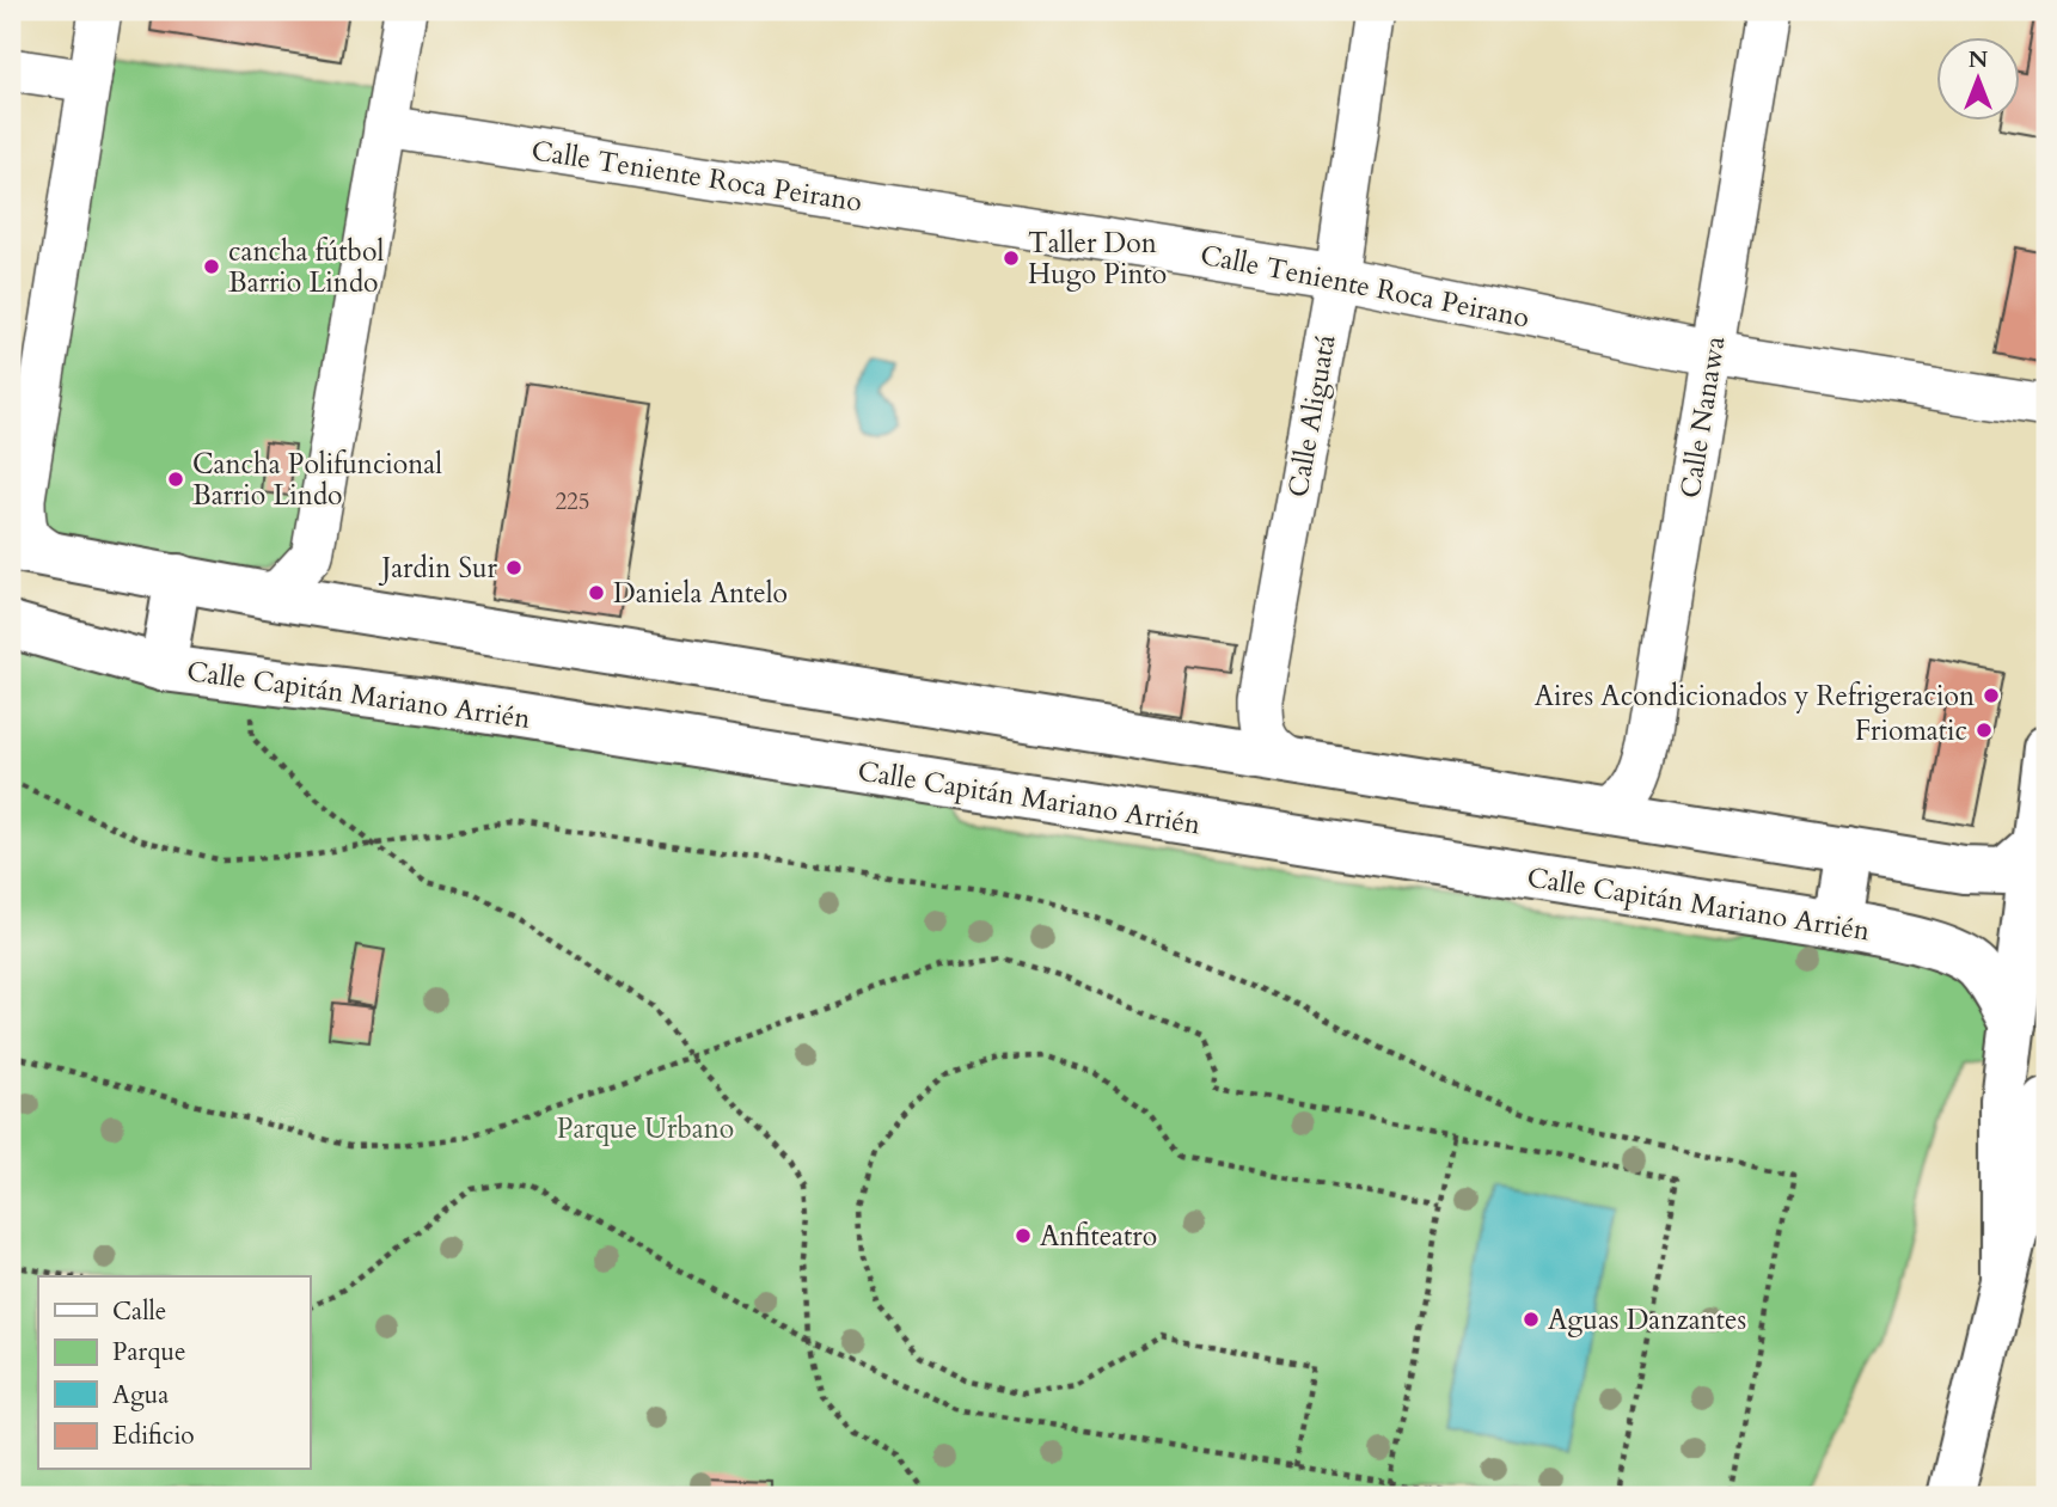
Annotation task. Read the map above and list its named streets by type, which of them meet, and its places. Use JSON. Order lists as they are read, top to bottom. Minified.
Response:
{"streets":{"street":["Calle Teniente Roca Peirano","Calle Aliguatá","Calle Nanawa","Calle Capitán Mariano Arrién"]},"crossings":[["Calle Teniente Roca Peirano","Calle Aliguatá"],["Calle Teniente Roca Peirano","Calle Nanawa"]],"parks":["Parque Urbano"],"places":["Taller Don Hugo Pinto","cancha fútbol Barrio Lindo","Cancha Polifuncional Barrio Lindo","Jardin Sur","Daniela Antelo","Aires Acondicionados y Refrigeracion","Friomatic","Anfiteatro","Aguas Danzantes"],"house_numbers":["225"],"legend":["Calle","Parque","Agua","Edificio"],"north":"top"}
